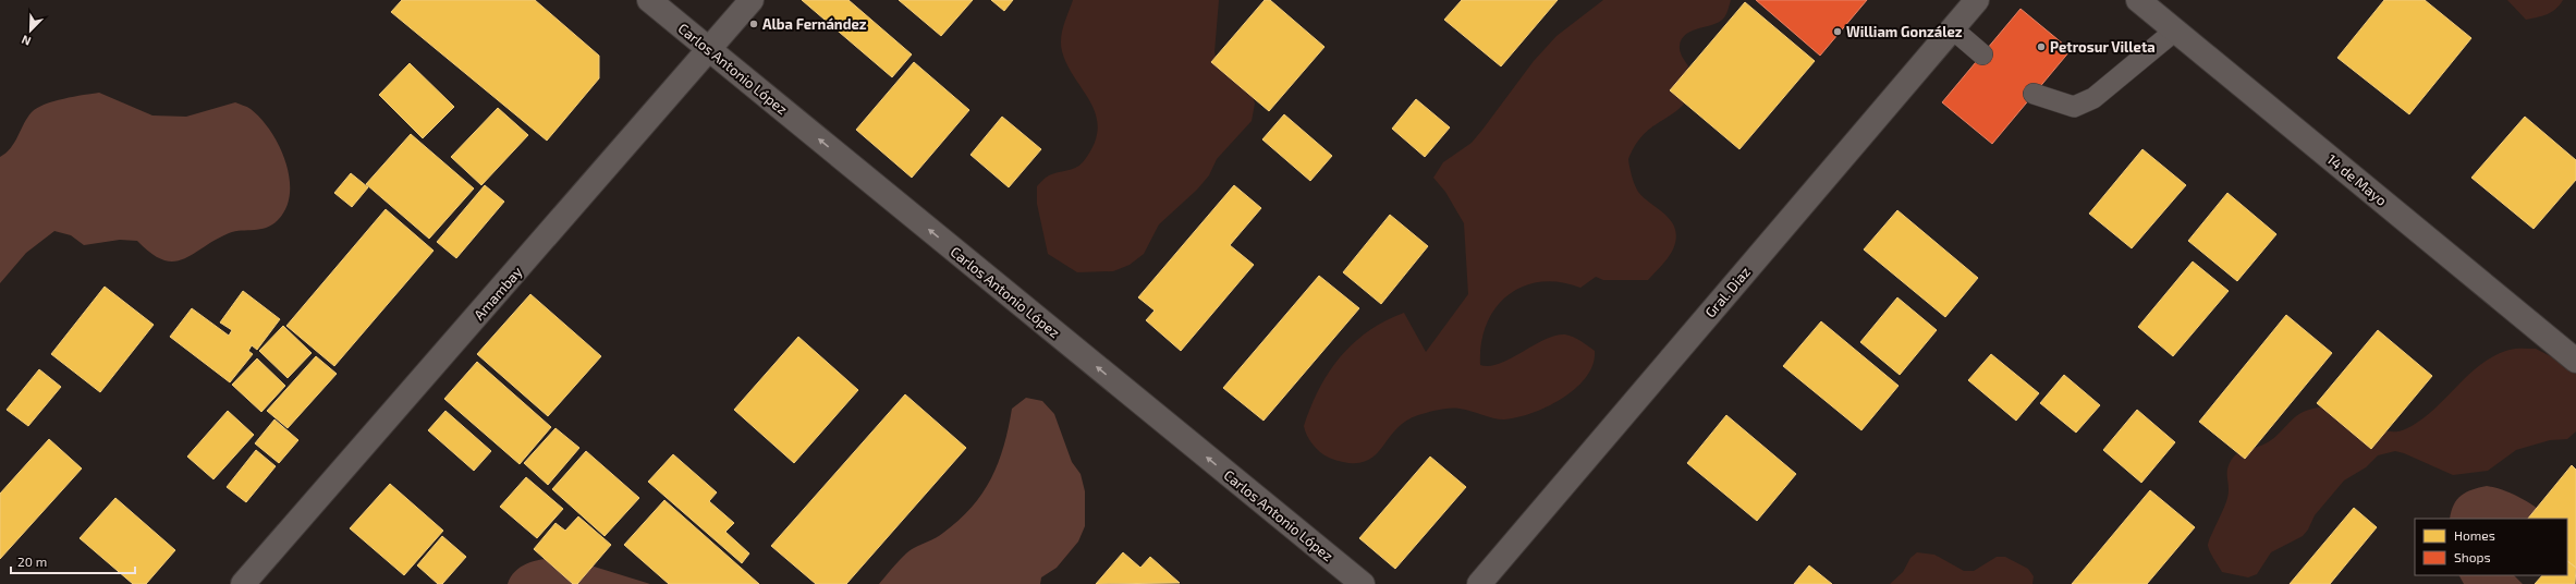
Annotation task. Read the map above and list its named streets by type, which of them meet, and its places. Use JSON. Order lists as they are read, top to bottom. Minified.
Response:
{"streets":{"main road":["Carlos Antonio López","14 de Mayo","Gral. Diaz","Amambay"]},"crossings":[["Carlos Antonio López","Amambay"]],"one_way":["Carlos Antonio López"],"places":["Alba Fernández","William González","Petrosur Villeta"],"legend":["Homes","Shops"],"scale_bar":"20 m","north":"bottom left"}
